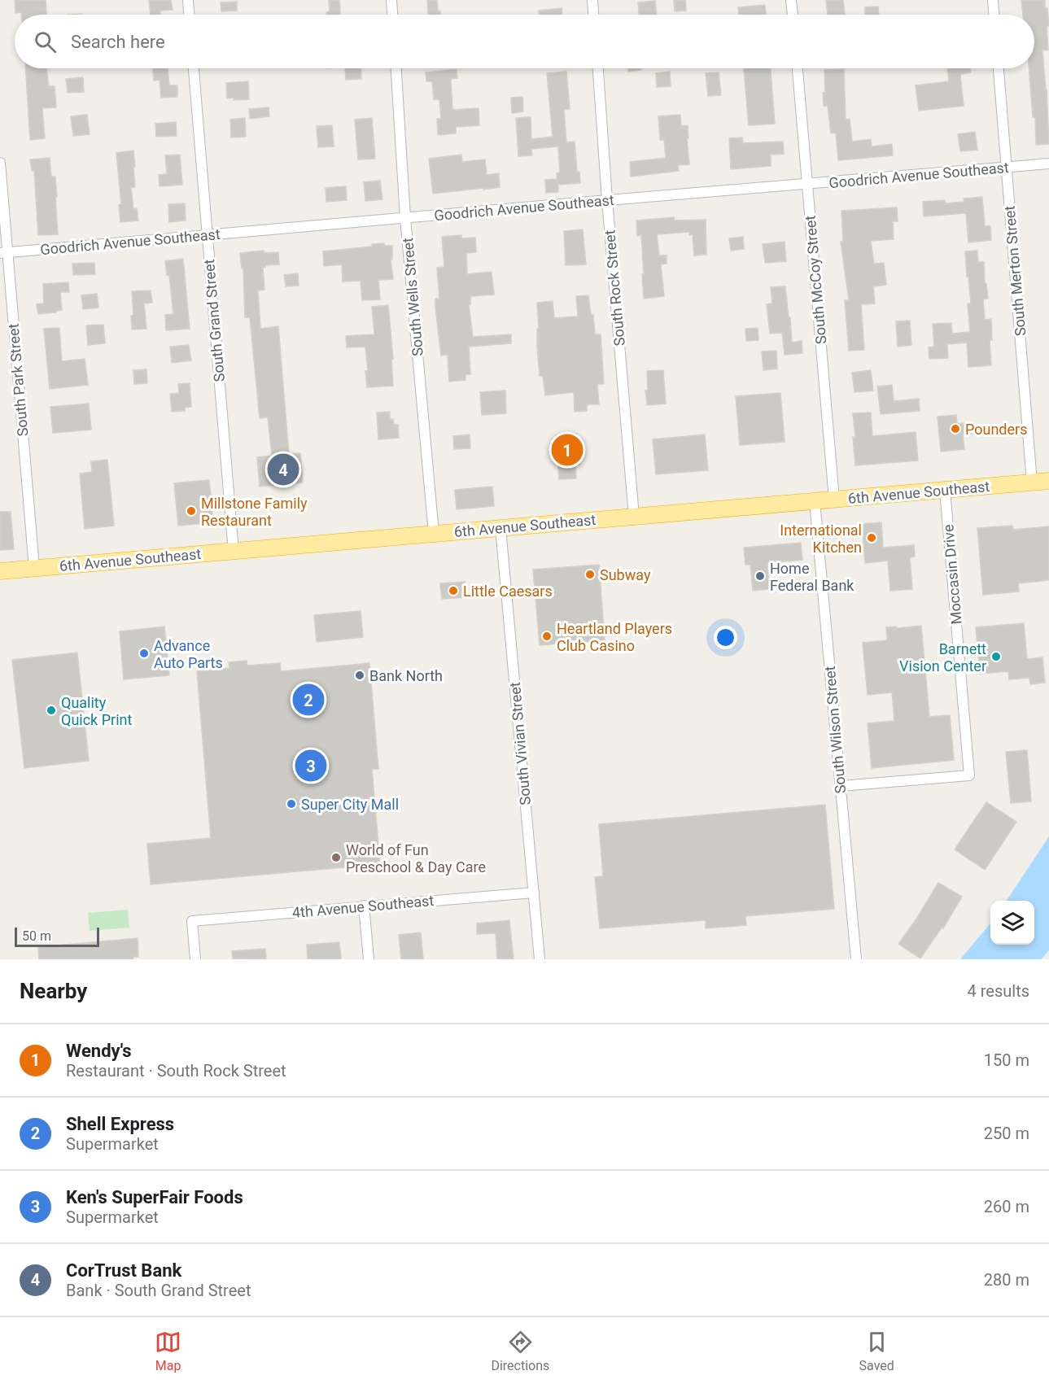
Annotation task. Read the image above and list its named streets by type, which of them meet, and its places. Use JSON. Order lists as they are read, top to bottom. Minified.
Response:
{"streets":{"highway":["6th Avenue Southeast"],"street":["Goodrich Avenue Southeast","South Merton Street","South McCoy Street","South Rock Street","South Wells Street","South Grand Street","South Park Street","Moccasin Drive","South Wilson Street","South Vivian Street","4th Avenue Southeast"]},"crossings":[["Goodrich Avenue Southeast","South Merton Street"],["Goodrich Avenue Southeast","South McCoy Street"],["Goodrich Avenue Southeast","South Rock Street"],["Goodrich Avenue Southeast","South Wells Street"],["Goodrich Avenue Southeast","South Grand Street"],["Goodrich Avenue Southeast","South Park Street"],["South Merton Street","6th Avenue Southeast"],["South McCoy Street","6th Avenue Southeast"],["South Rock Street","6th Avenue Southeast"],["South Wells Street","6th Avenue Southeast"],["South Grand Street","6th Avenue Southeast"],["South Park Street","6th Avenue Southeast"],["6th Avenue Southeast","Moccasin Drive"],["6th Avenue Southeast","South Wilson Street"],["6th Avenue Southeast","South Vivian Street"],["Moccasin Drive","South Wilson Street"],["South Vivian Street","4th Avenue Southeast"]],"places":["Pounders","Millstone Family Restaurant","International Kitchen","Subway","Home Federal Bank","Little Caesars","Heartland Players Club Casino","Advance Auto Parts","Barnett Vision Center","Bank North","Quality Quick Print","Super City Mall","World of Fun Preschool & Day Care"],"scale_bar":"50 m","page":{"search":"Search here","pins":["1","4","2","3"],"scale":"50 m","heading":["Nearby","4 results"],"list":[{"mark":"1","name":"Wendy's","note":"Restaurant · South Rock Street","value":"150 m"},{"mark":"2","name":"Shell Express","note":"Supermarket","value":"250 m"},{"mark":"3","name":"Ken's SuperFair Foods","note":"Supermarket","value":"260 m"},{"mark":"4","name":"CorTrust Bank","note":"Bank · South Grand Street","value":"280 m"}],"nav":["Map","Directions","Saved"]}}
